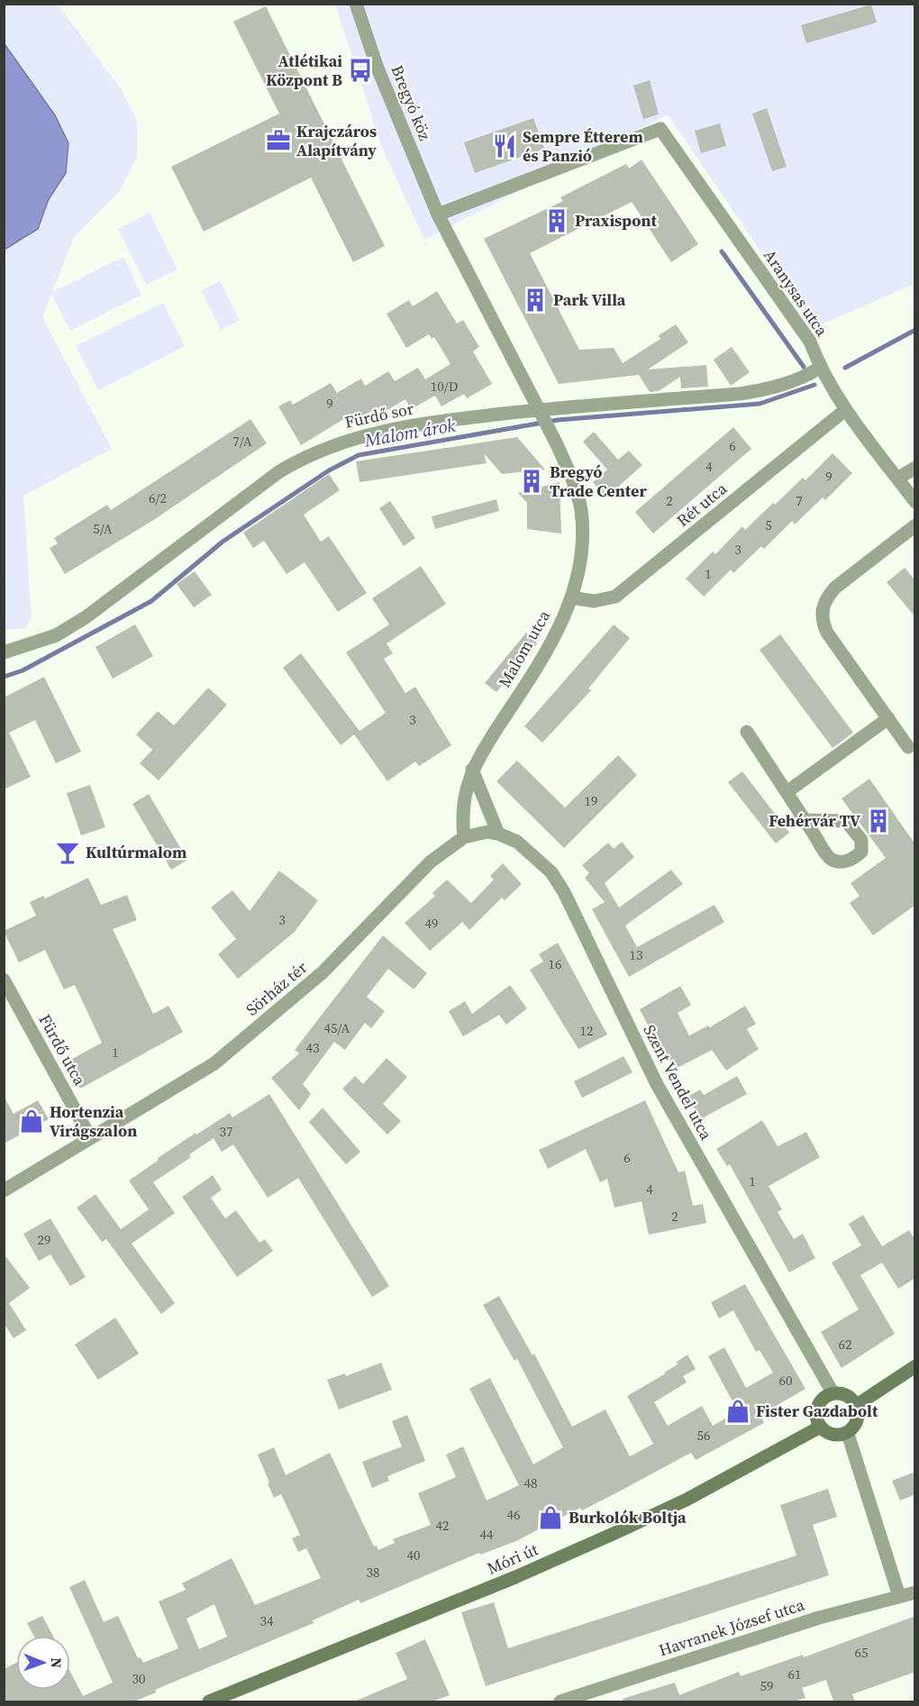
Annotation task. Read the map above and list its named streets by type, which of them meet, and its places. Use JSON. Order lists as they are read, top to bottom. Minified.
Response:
{"streets":{"main road":["Móri út"],"street":["Bregyó köz","Aranysas utca","Fürdő sor","Rét utca","Malom utca","Sörház tér","Fürdő utca","Szent Vendel utca","Havranek József utca"]},"crossings":[["Bregyó köz","Aranysas utca"],["Bregyó köz","Fürdő sor"],["Bregyó köz","Malom utca"],["Aranysas utca","Fürdő sor"],["Aranysas utca","Rét utca"],["Fürdő sor","Malom utca"],["Rét utca","Malom utca"],["Malom utca","Sörház tér"],["Malom utca","Szent Vendel utca"],["Sörház tér","Fürdő utca"],["Sörház tér","Szent Vendel utca"],["Szent Vendel utca","Móri út"]],"water":["Malom árok"],"places":{"bus stop":["Atlétikai Központ B"],"office":["Krajczáros Alapítvány"],"restaurant":["Sempre Étterem és Panzió"],"building":["Praxispont","Park Villa","Bregyó Trade Center","Fehérvár TV"],"bar":["Kultúrmalom"],"shop":["Hortenzia Virágszalon","Fister Gazdabolt","Burkolók Boltja"]},"house_numbers":["10/D","9","7/A","6","4","9","6/2","2","7","5","5/A","3","1","3","19","3","49","13","16","45/A","12","43","1","37","6","1","4","2","29","62","60","56","48","46","42","44","40","38","34","65","61","30","59"],"north":"right"}
